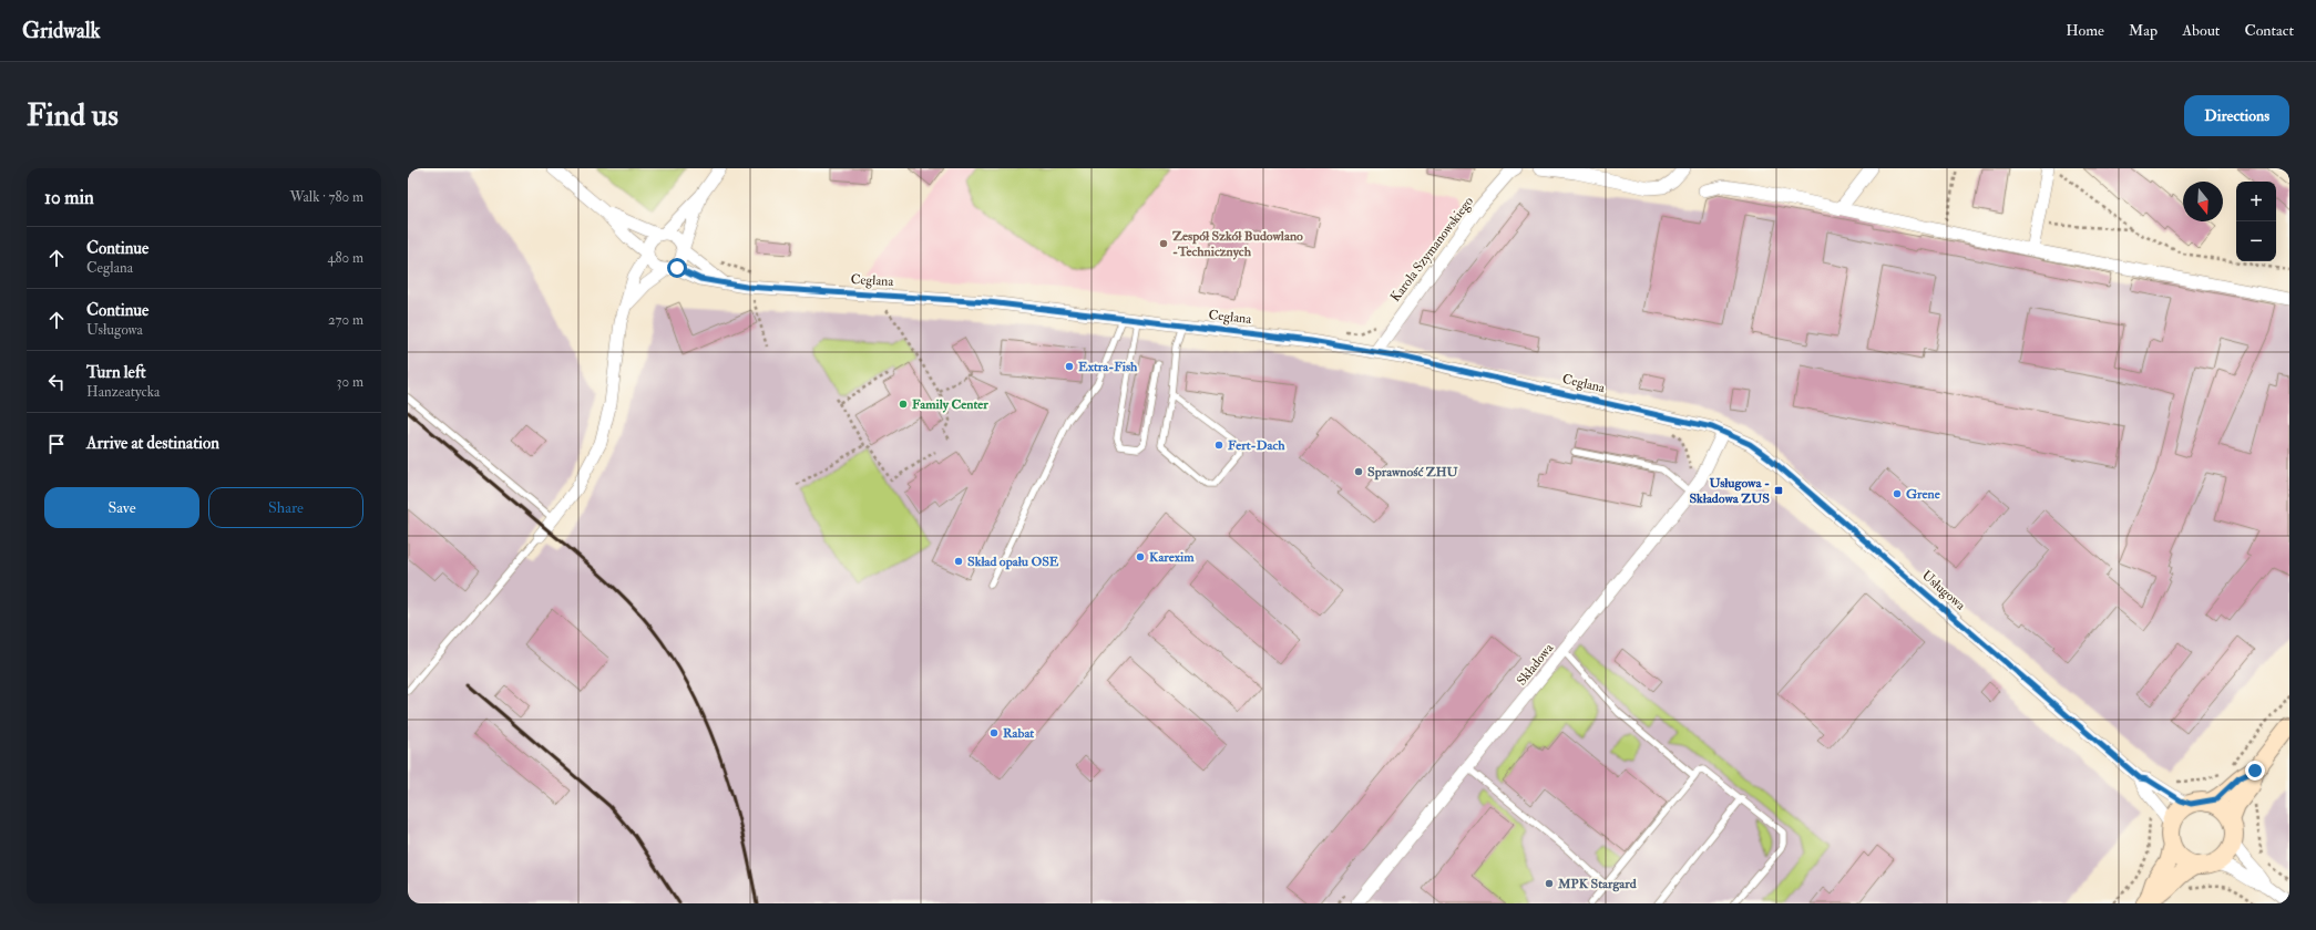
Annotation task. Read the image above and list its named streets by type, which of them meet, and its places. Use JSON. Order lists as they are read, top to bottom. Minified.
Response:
{"streets":{"street":["Karola Szymanowskiego","Ceglana","Usługowa","Składowa"]},"crossings":[["Karola Szymanowskiego","Ceglana"],["Ceglana","Usługowa"],["Ceglana","Składowa"],["Usługowa","Składowa"]],"places":{"other":["Zespół Szkół Budowlano -Technicznych","Extra-Fish","Family Center","Fert-Dach","Sprawność ZHU","Grene","Karexim","Skład opału OSE","Rabat","MPK Stargard"],"transit":["Usługowa - Składowa ZUS"]},"north":"bottom","page":{"header":"Gridwalk","nav":["Home","Map","About","Contact"],"buttons":["Directions",["Save","Share"]],"title":"Find us","heading":["10 min","Walk · 780 m"],"map_buttons":["+","−"],"list":[["Continue","Ceglana","480 m"],["Continue","Usługowa","270 m"],["Turn left","Hanzeatycka","30 m"],"Arrive at destination"]}}
